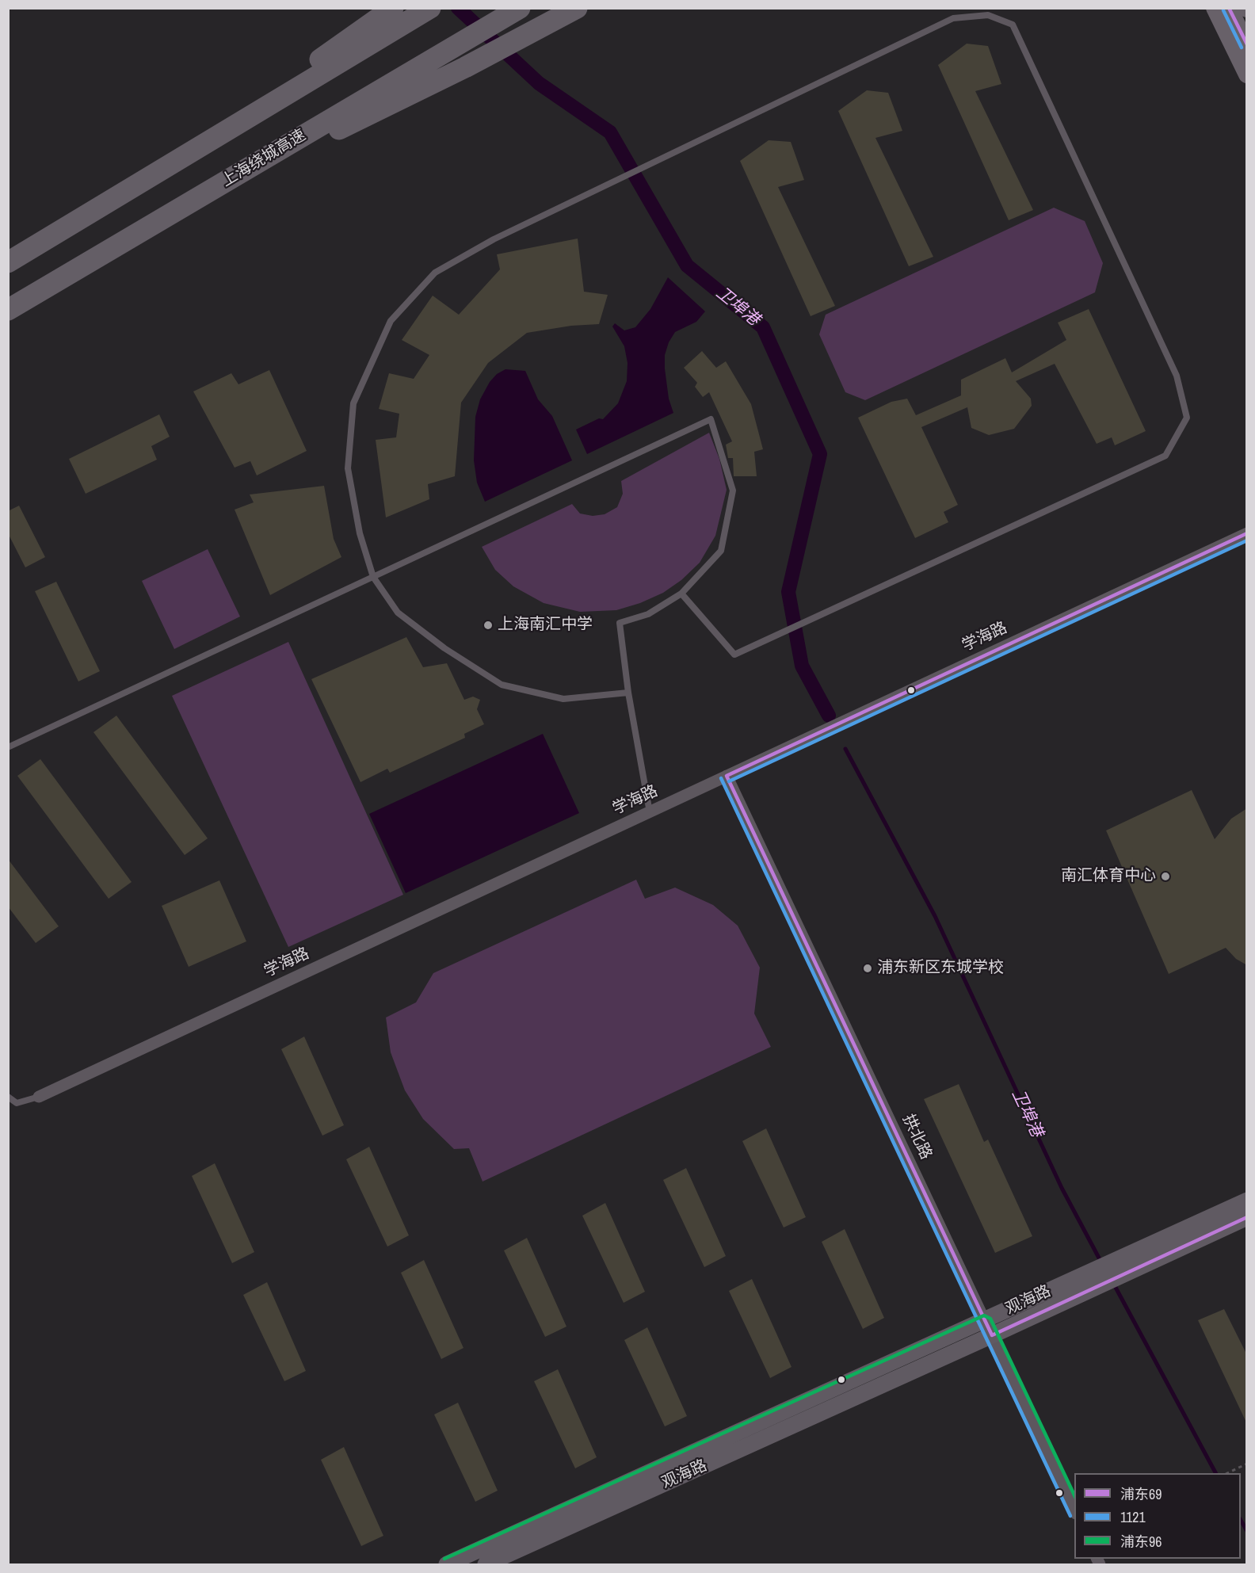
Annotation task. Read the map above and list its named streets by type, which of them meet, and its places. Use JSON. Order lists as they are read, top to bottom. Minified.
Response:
{"streets":{"highway":["上海绕城高速"],"main road":["观海路"],"street":["学海路","拱北路"]},"crossings":[["学海路","拱北路"],["拱北路","观海路"]],"water":["卫埠港"],"places":["上海南汇中学","南汇体育中心","浦东新区东城学校"],"lines":["transit line 浦东69","transit line 1121","transit line 浦东96"],"legend":["浦东69","1121","浦东96"]}
